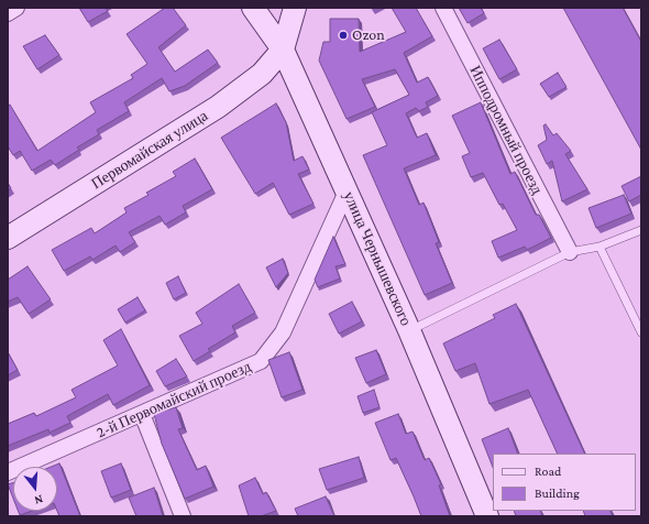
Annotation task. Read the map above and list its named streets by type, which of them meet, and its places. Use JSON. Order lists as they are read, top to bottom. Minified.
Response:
{"streets":{"street":["Ипподромный проезд","Первомайская улица","улица Чернышевского","2-й Первомайский проезд"]},"crossings":[["Первомайская улица","улица Чернышевского"],["улица Чернышевского","2-й Первомайский проезд"]],"places":["Ozon"],"legend":["Road","Building"],"north":"bottom"}
